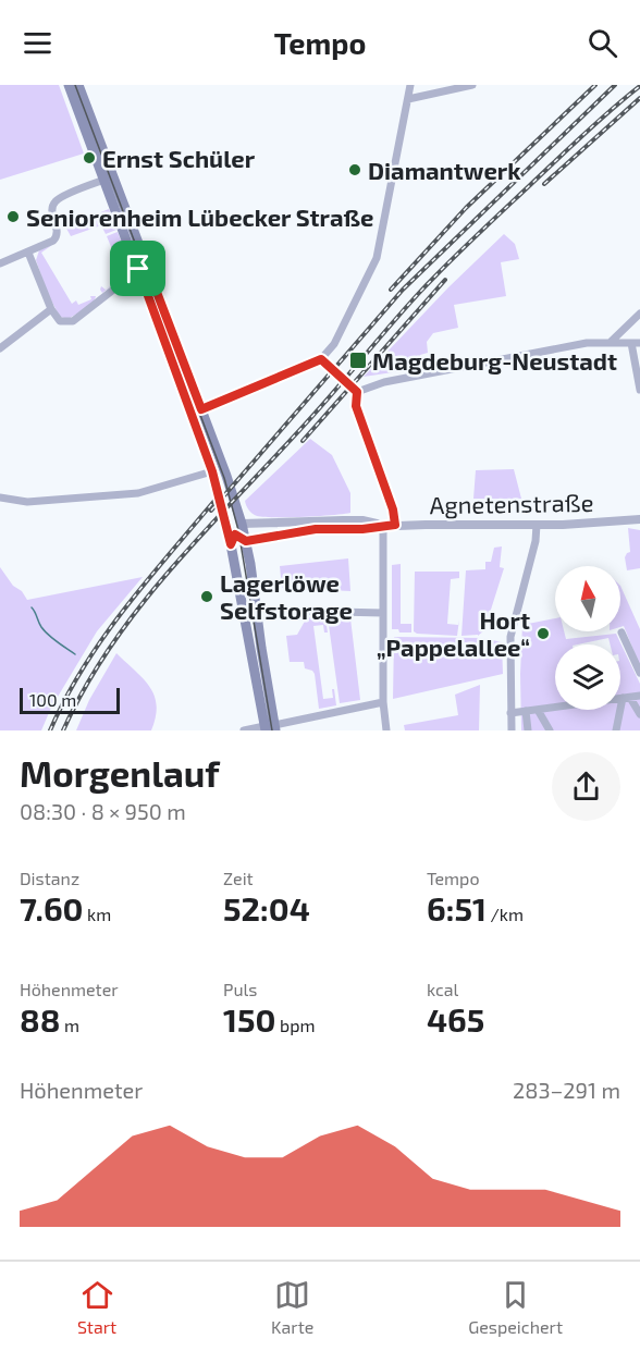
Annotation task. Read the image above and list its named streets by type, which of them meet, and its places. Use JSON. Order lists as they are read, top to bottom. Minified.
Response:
{"streets":{"street":["Agnetenstraße"]},"places":{"other":["Ernst Schüler","Diamantwerk","Seniorenheim Lübecker Straße","Lagerlöwe Selfstorage","Hort „Pappelallee“"],"transit":["Magdeburg-Neustadt"]},"scale_bar":"100 m","north":"top","page":{"header":"Tempo","scale":"100 m","heading":["Morgenlauf","08:30 · 8 × 950 m"],"stats":[["Distanz","7.60 km"],["Zeit","52:04"],["Tempo","6:51 /km"],["Höhenmeter","88 m"],["Puls","150 bpm"],["kcal","465"]],"chart":["Höhenmeter","283–291 m"],"tabs":["Start","Karte","Gespeichert"]}}
